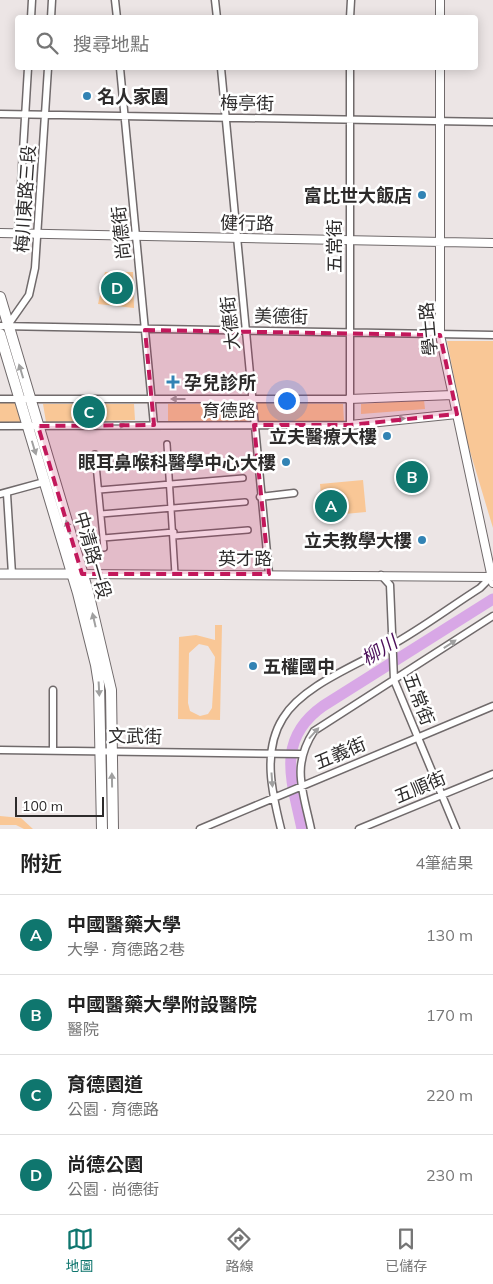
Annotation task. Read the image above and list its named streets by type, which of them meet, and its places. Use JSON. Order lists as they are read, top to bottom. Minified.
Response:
{"streets":{"main road":["中清路一段","英才路"],"street":["梅亭街","梅川東路三段","健行路","尚德街","五常街","美德街","大德街","學士路","育德路","文武街","五義街","五順街"]},"crossings":[["梅亭街","梅川東路三段"],["梅亭街","尚德街"],["梅亭街","五常街"],["梅亭街","大德街"],["梅亭街","學士路"],["梅川東路三段","健行路"],["梅川東路三段","美德街"],["梅川東路三段","中清路一段"],["健行路","尚德街"],["健行路","五常街"],["健行路","大德街"],["健行路","學士路"],["尚德街","美德街"],["尚德街","育德路"],["五常街","美德街"],["五常街","育德路"],["五常街","英才路"],["五常街","五義街"],["五常街","五順街"],["美德街","大德街"],["美德街","學士路"],["美德街","中清路一段"],["大德街","育德路"],["大德街","英才路"],["學士路","育德路"],["學士路","英才路"],["育德路","中清路一段"],["中清路一段","英才路"],["中清路一段","文武街"]],"water":["柳川"],"places":{"other":["名人家園","富比世大飯店","立夫醫療大樓","眼耳鼻喉科醫學中心大樓","立夫教學大樓","五權國中"],"health":["孕兒診所"]},"scale_bar":"100 m","page":{"search":"搜尋地點","pins":["D","C","B","A"],"scale":"100 m","heading":["附近","4筆結果"],"list":[{"mark":"A","name":"中國醫藥大學","note":"大學 · 育德路2巷","value":"130 m"},{"mark":"B","name":"中國醫藥大學附設醫院","note":"醫院","value":"170 m"},{"mark":"C","name":"育德園道","note":"公園 · 育德路","value":"220 m"},{"mark":"D","name":"尚德公園","note":"公園 · 尚德街","value":"230 m"}],"nav":["地圖","路線","已儲存"]}}
